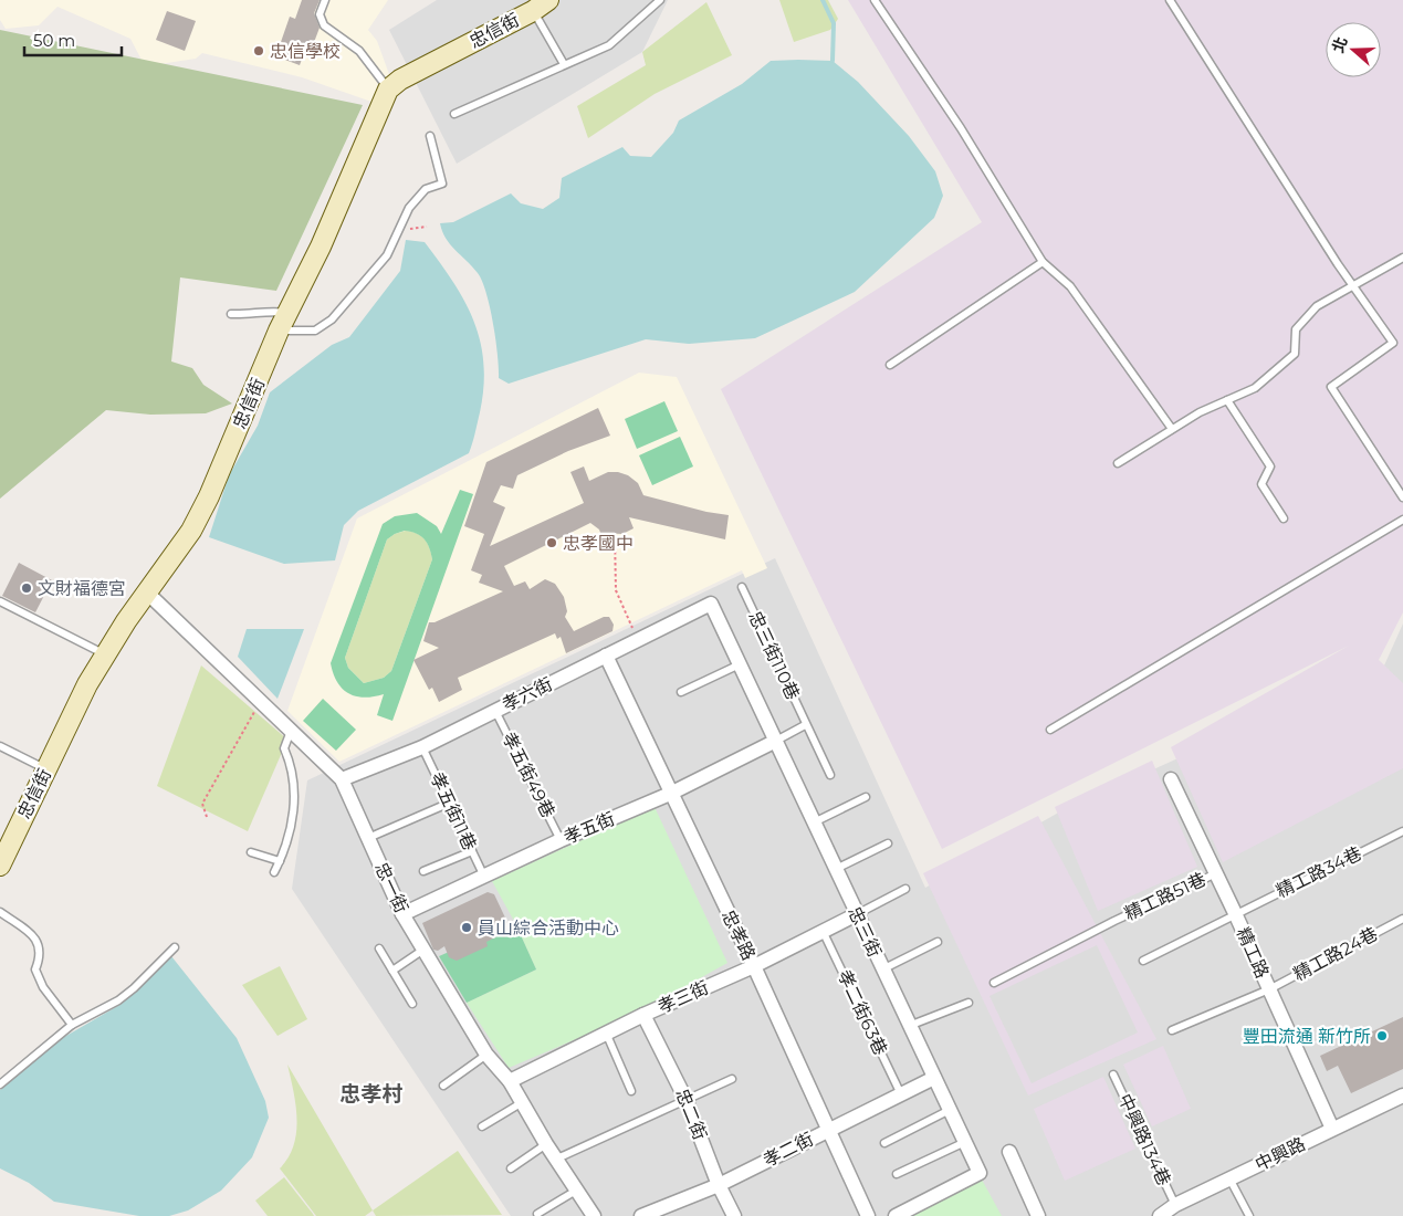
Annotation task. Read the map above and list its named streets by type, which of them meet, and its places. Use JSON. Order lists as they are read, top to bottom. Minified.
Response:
{"streets":{"street":["忠信街","孝六街","孝五街","忠一街","忠三街","忠孝路","精工路","孝三街","忠二街","孝二街","中興路"],"lane":["忠三街110巷","孝五街49巷","孝五街11巷","精工路34巷","精工路51巷","精工路24巷","孝二街63巷","中興路134巷"]},"crossings":[["忠信街","忠一街"],["孝六街","孝五街49巷"],["孝六街","孝五街11巷"],["孝六街","忠一街"],["孝六街","忠三街"],["孝六街","忠孝路"],["孝五街49巷","孝五街"],["孝五街11巷","孝五街"],["孝五街","忠一街"],["孝五街","忠三街"],["孝五街","忠孝路"],["精工路34巷","精工路"],["忠一街","孝三街"],["精工路51巷","精工路"],["忠三街","孝三街"],["忠三街","孝二街"],["忠孝路","孝三街"],["忠孝路","孝二街"],["精工路","精工路24巷"],["精工路","中興路"],["孝三街","孝二街63巷"],["孝三街","忠二街"],["孝二街63巷","孝二街"],["忠二街","孝二街"],["中興路134巷","中興路"]],"districts":["忠孝村"],"places":["忠信學校","忠孝國中","文財福德宮","員山綜合活動中心","豐田流通 新竹所"],"scale_bar":"50 m","north":"left"}
